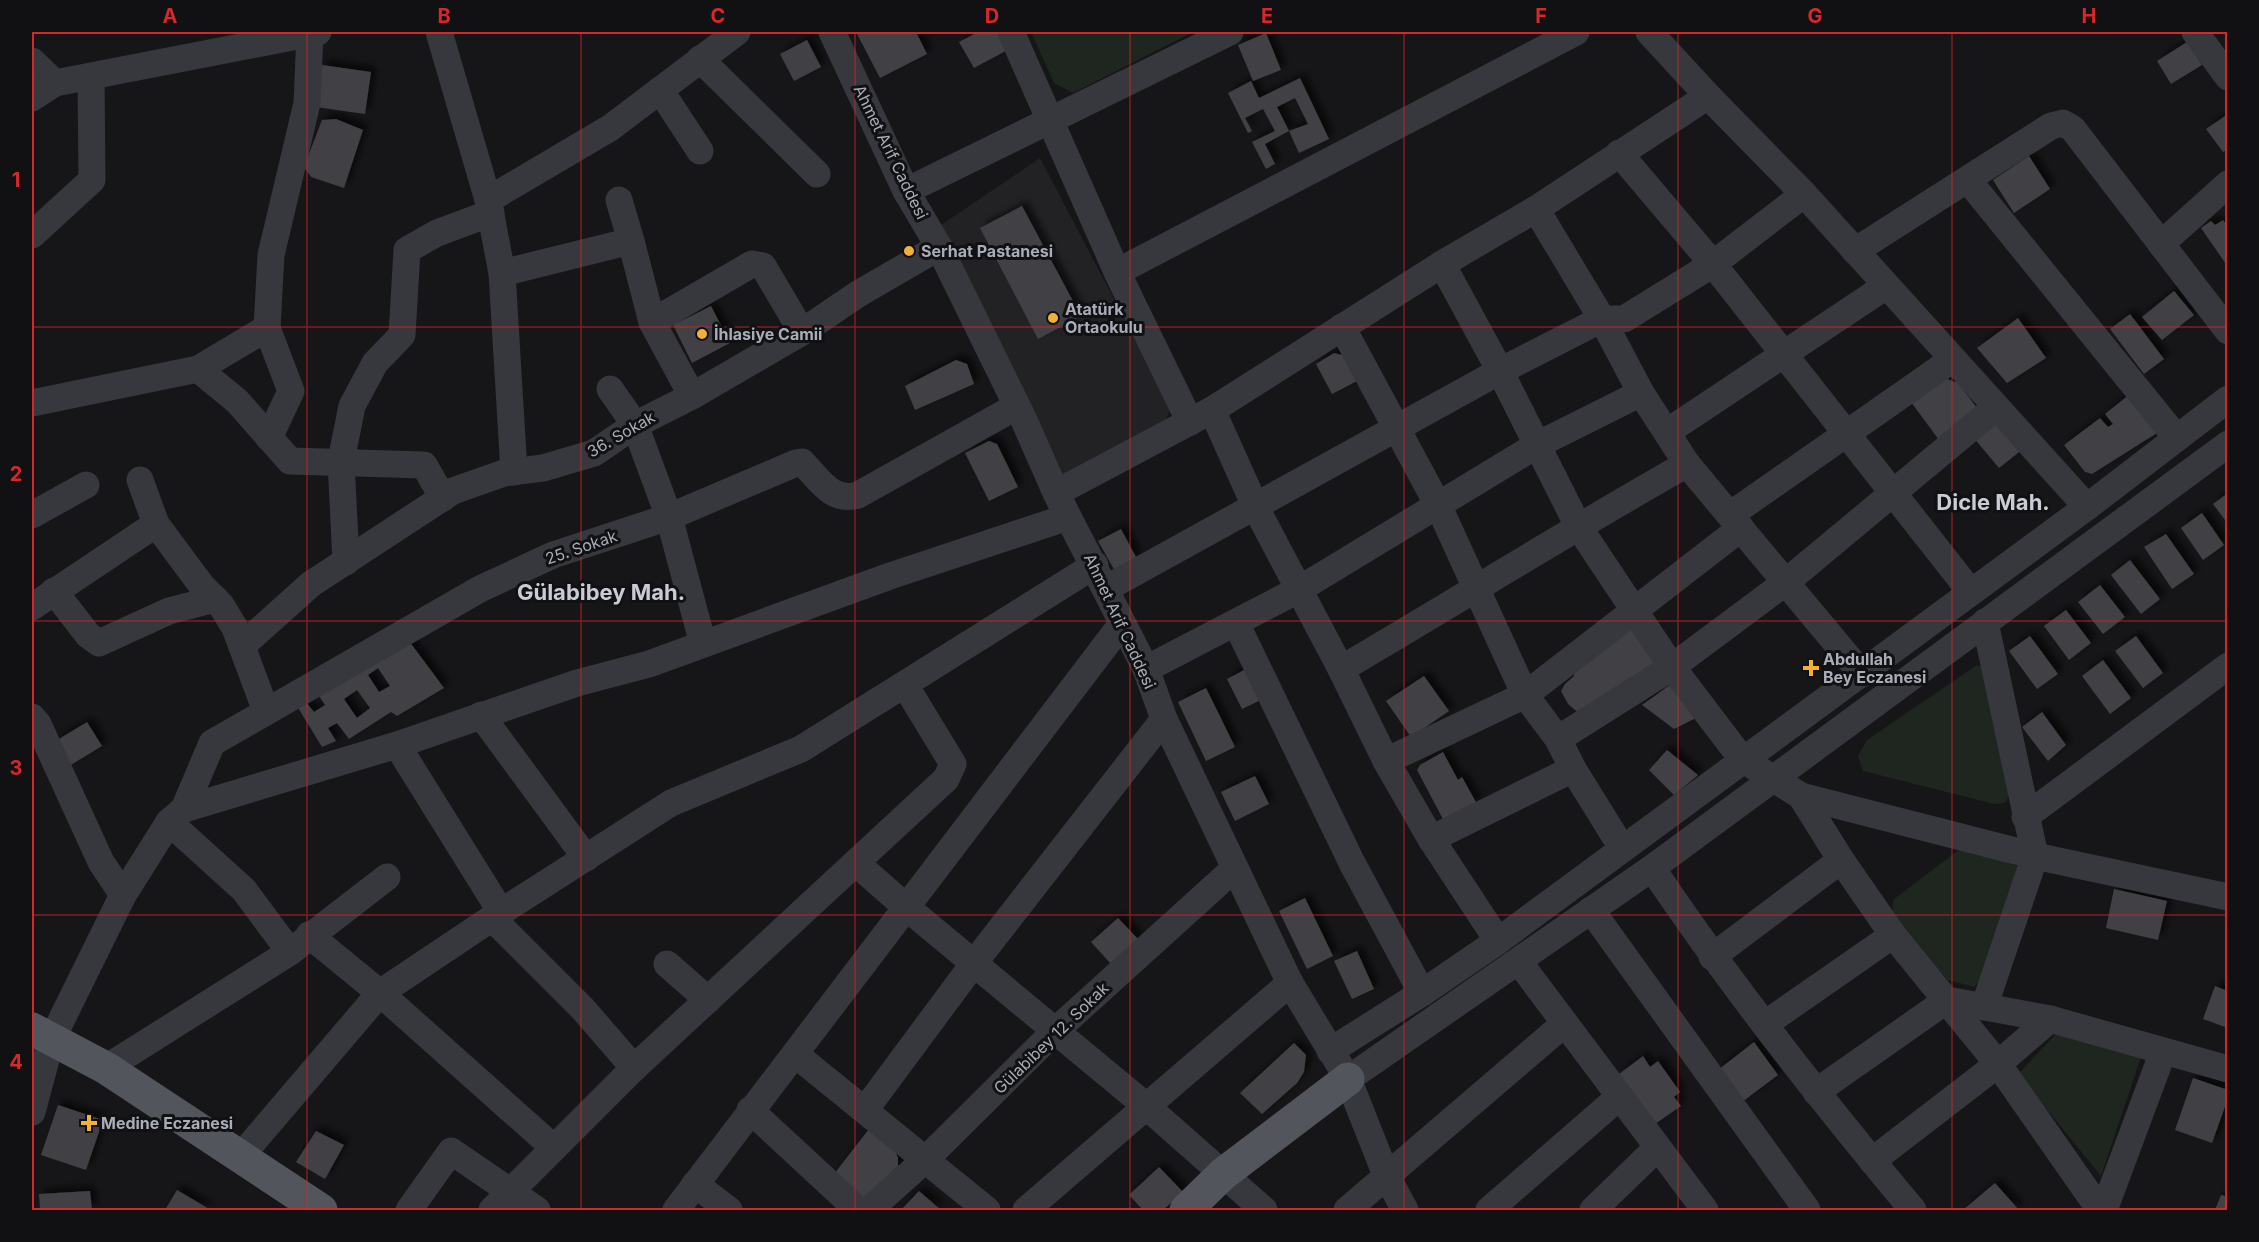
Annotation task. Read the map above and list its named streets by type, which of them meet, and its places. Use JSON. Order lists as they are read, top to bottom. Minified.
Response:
{"streets":{"street":["Ahmet Arif Caddesi","36. Sokak","25. Sokak","Gülabibey 12. Sokak"]},"crossings":[["Ahmet Arif Caddesi","36. Sokak"],["Ahmet Arif Caddesi","25. Sokak"],["Ahmet Arif Caddesi","Gülabibey 12. Sokak"]],"districts":["Dicle Mah.","Gülabibey Mah."],"places":{"other":["Serhat Pastanesi","Atatürk Ortaokulu","İhlasiye Camii"],"health":["Abdullah Bey Eczanesi","Medine Eczanesi"]},"grid":{"columns":["A","B","C","D","E","F","G","H"],"rows":["1","2","3","4"]}}
